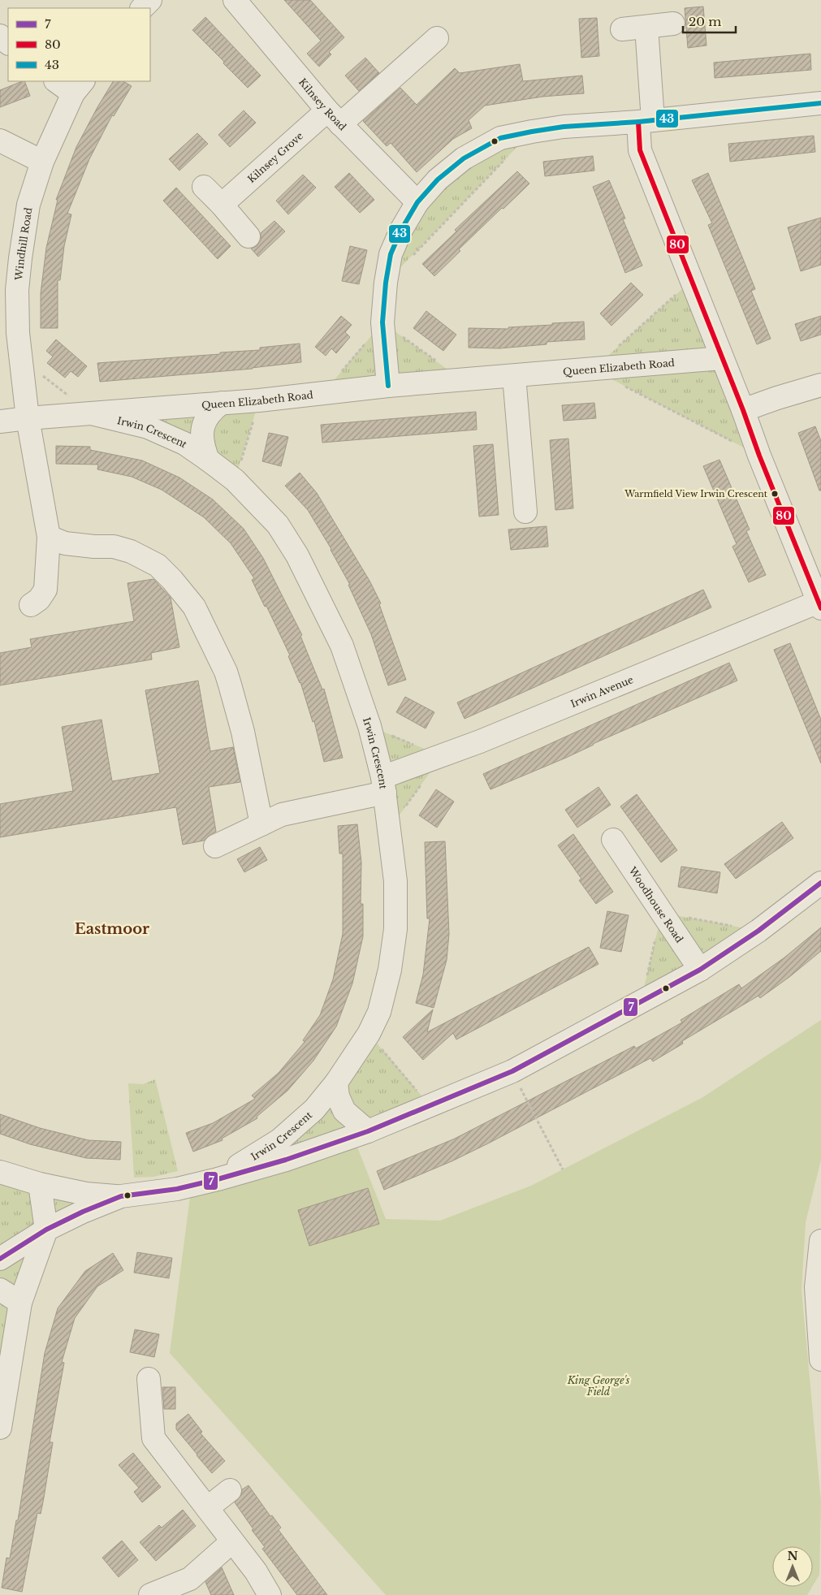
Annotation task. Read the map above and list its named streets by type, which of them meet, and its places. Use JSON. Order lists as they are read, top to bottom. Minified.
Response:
{"streets":{"street":["Kilnsey Road","Kilnsey Grove","Windhill Road","Queen Elizabeth Road","Irwin Crescent","Irwin Avenue","Woodhouse Road"]},"crossings":[["Kilnsey Road","Kilnsey Grove"],["Windhill Road","Queen Elizabeth Road"],["Queen Elizabeth Road","Irwin Crescent"],["Irwin Crescent","Irwin Avenue"]],"districts":["Eastmoor"],"parks":["King George's Field"],"places":["Warmfield View Irwin Crescent"],"lines":["transit line 43","transit line 80","transit line 7"],"legend":["7","80","43"],"scale_bar":"20 m","north":"top"}
